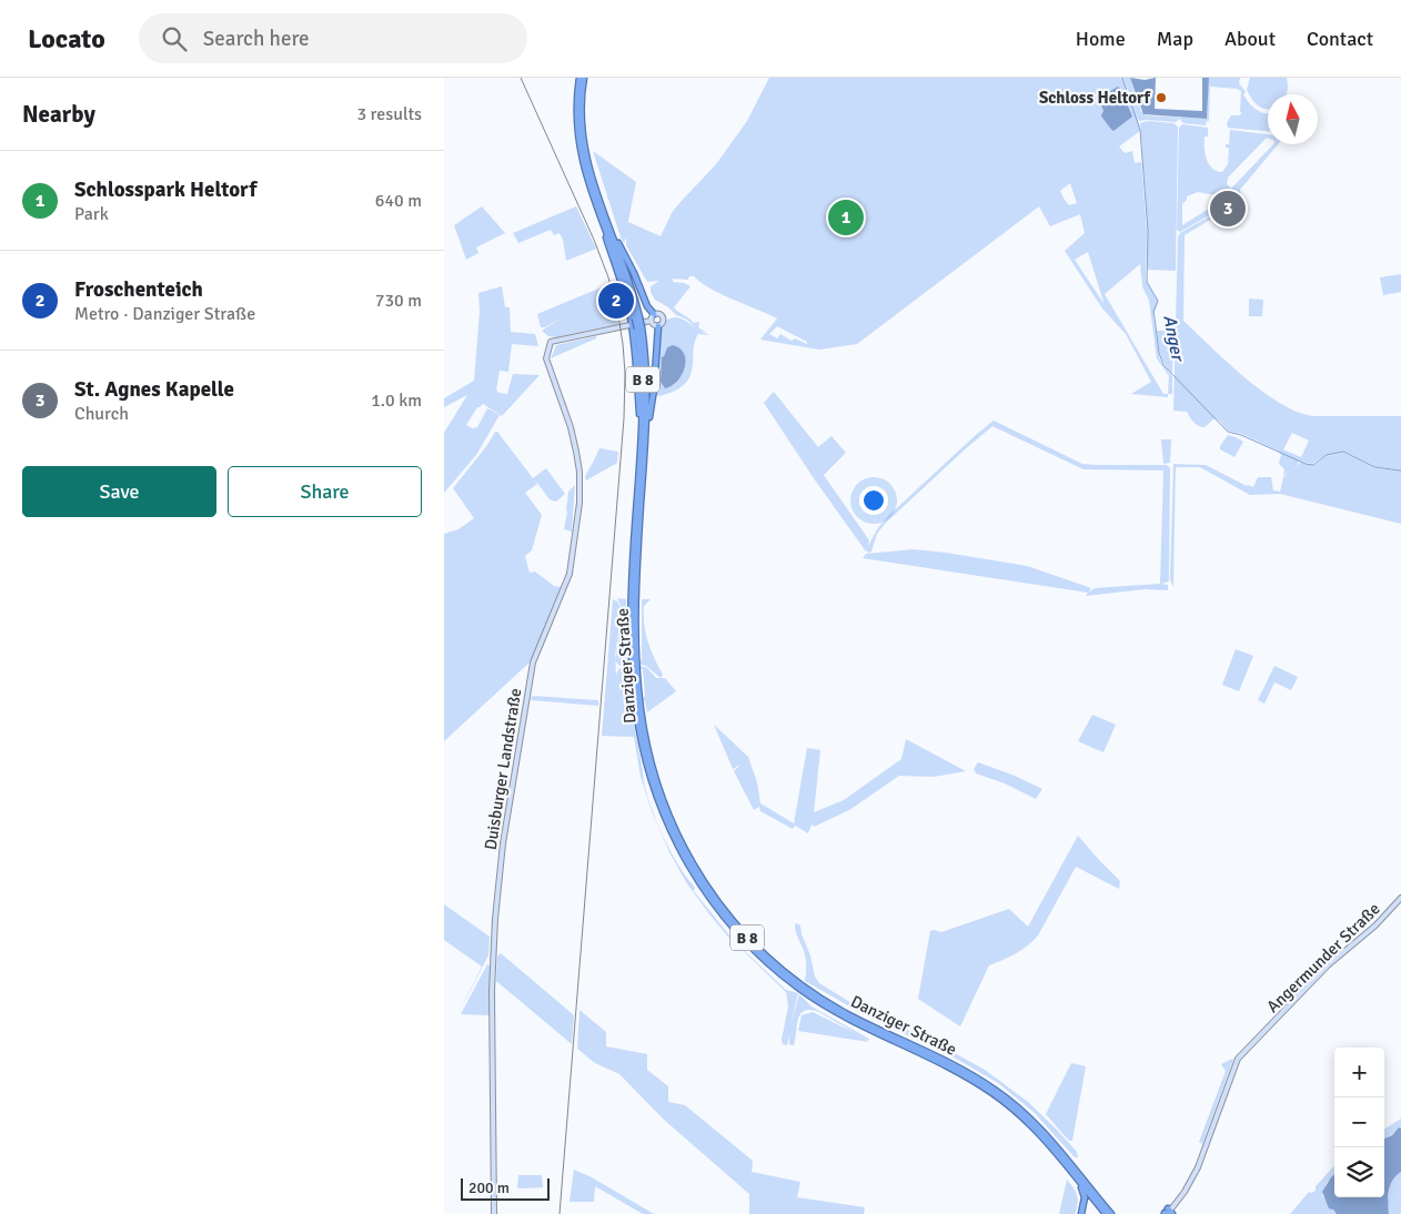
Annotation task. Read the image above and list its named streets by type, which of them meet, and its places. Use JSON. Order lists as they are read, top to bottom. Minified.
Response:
{"streets":{"highway":["B 8","Danziger Straße"],"main road":["Duisburger Landstraße","Angermunder Straße"]},"water":["Anger"],"places":["Schloss Heltorf"],"scale_bar":"200 m","north":"top","page":{"header":"Locato","search":"Search here","nav":["Home","Map","About","Contact"],"heading":["Nearby","3 results"],"list":[{"mark":"1","name":"Schlosspark Heltorf","note":"Park","value":"640 m"},{"mark":"2","name":"Froschenteich","note":"Metro · Danziger Straße","value":"730 m"},{"mark":"3","name":"St. Agnes Kapelle","note":"Church","value":"1.0 km"}],"pins":["3","1","2"],"buttons":["Save","Share"],"map_buttons":["+","−"],"scale":"200 m"}}
